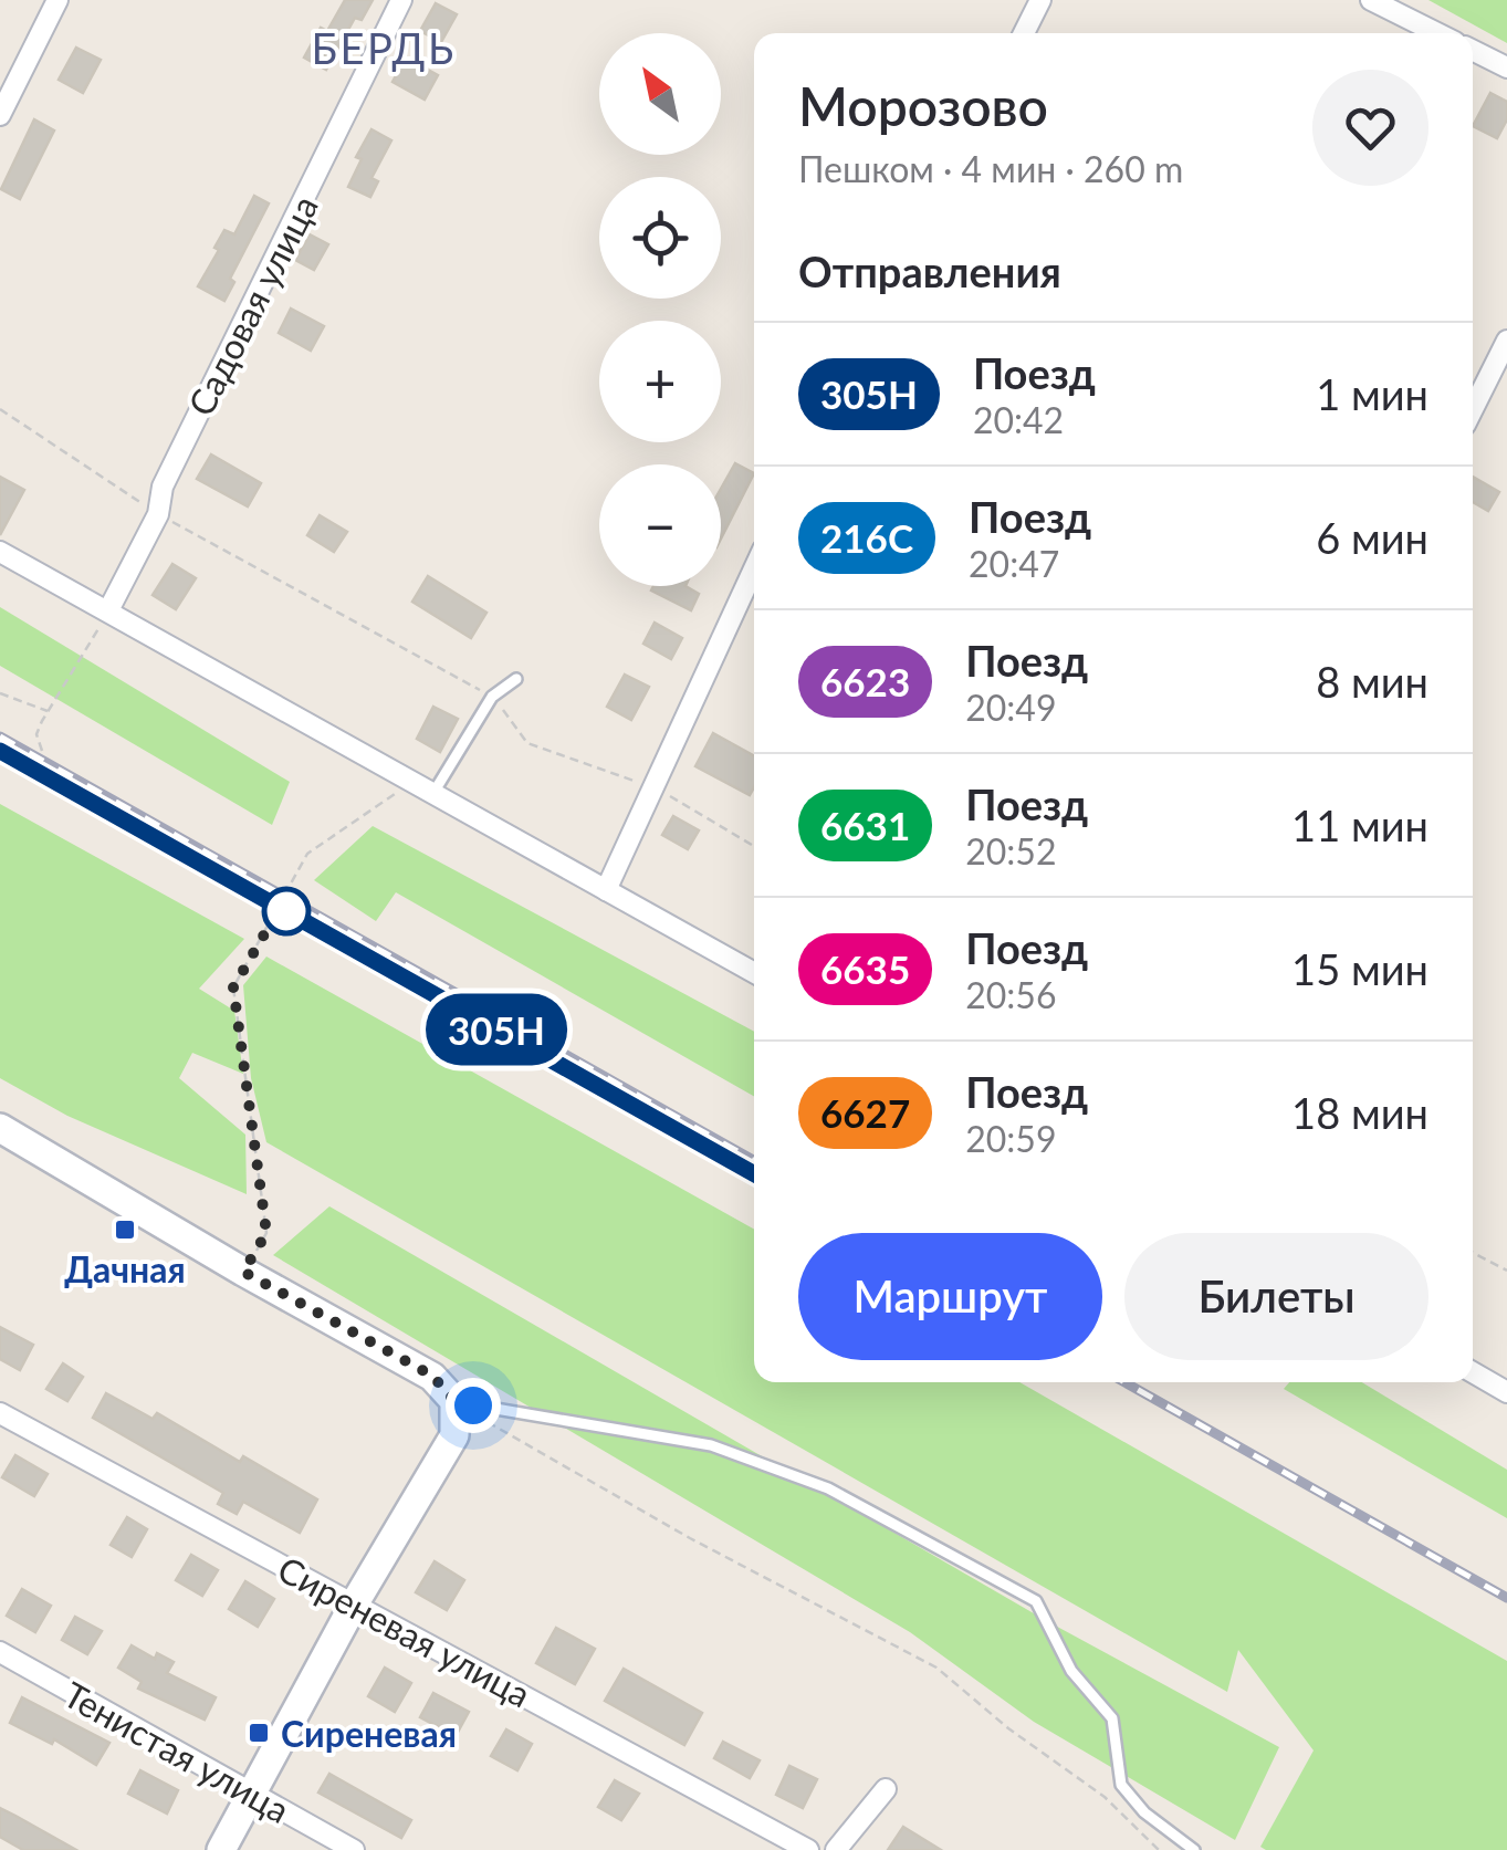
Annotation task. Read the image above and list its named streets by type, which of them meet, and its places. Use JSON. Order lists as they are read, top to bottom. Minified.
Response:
{"streets":{"street":["Садовая улица","Сиреневая улица","Тенистая улица"]},"districts":["БЕРДЬ"],"places":{"transit":["Дачная","Сиреневая"]},"north":"top left","page":{"on_map":"305Н","map_buttons":["+","−"],"heading":[["Морозово","Пешком · 4 мин · 260 m"],"Отправления"],"list":[{"mark":"305Н","name":"Поезд","note":"20:42","value":"1 мин"},{"mark":"216С","name":"Поезд","note":"20:47","value":"6 мин"},{"mark":"6623","name":"Поезд","note":"20:49","value":"8 мин"},{"mark":"6631","name":"Поезд","note":"20:52","value":"11 мин"},{"mark":"6635","name":"Поезд","note":"20:56","value":"15 мин"},{"mark":"6627","name":"Поезд","note":"20:59","value":"18 мин"}],"buttons":["Маршрут","Билеты"]}}
